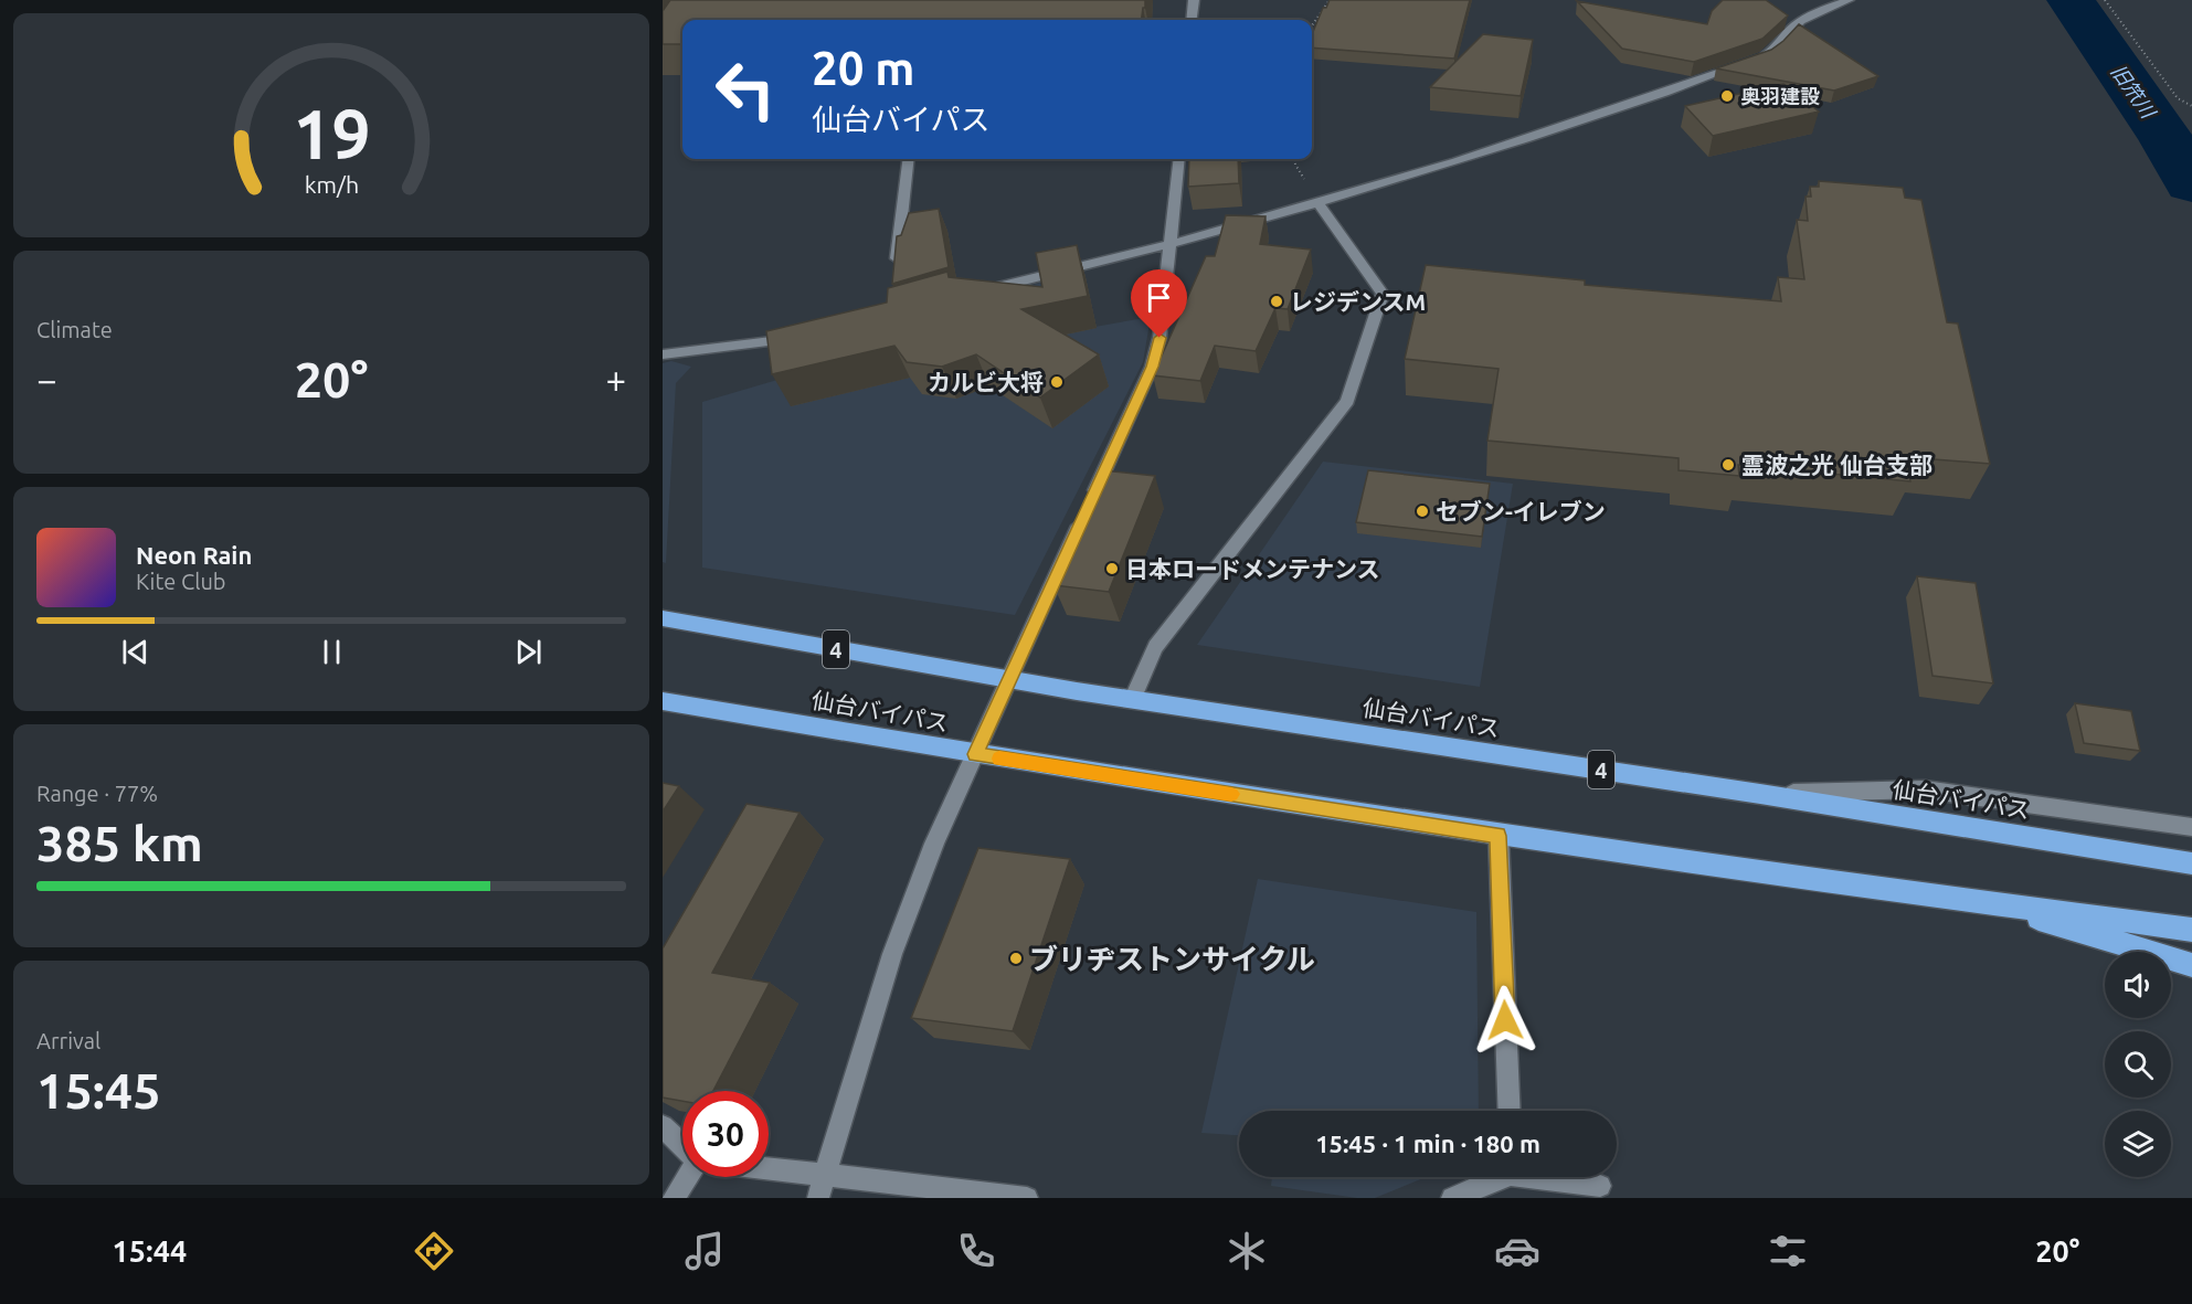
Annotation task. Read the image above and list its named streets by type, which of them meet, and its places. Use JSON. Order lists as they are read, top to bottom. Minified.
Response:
{"streets":{"highway":["4","仙台バイパス"]},"water":["旧笊川"],"places":["奥羽建設","レジデンスM","カルビ大将","霊波之光 仙台支部","セブン-イレブン","日本ロードメンテナンス","ブリヂストンサイクル"],"page":{"turn":["20 m","仙台バイパス"],"tile":["Climate",["Range · 77%","385 km"],["Arrival","15:45"]],"heat":["−","20°","+"],"song":["Neon Rain","Kite Club"],"limit":"30","trip":"15:45 · 1 min · 180 m","tabs":["15:44","20°"],"gauge":["19","km/h"]}}
